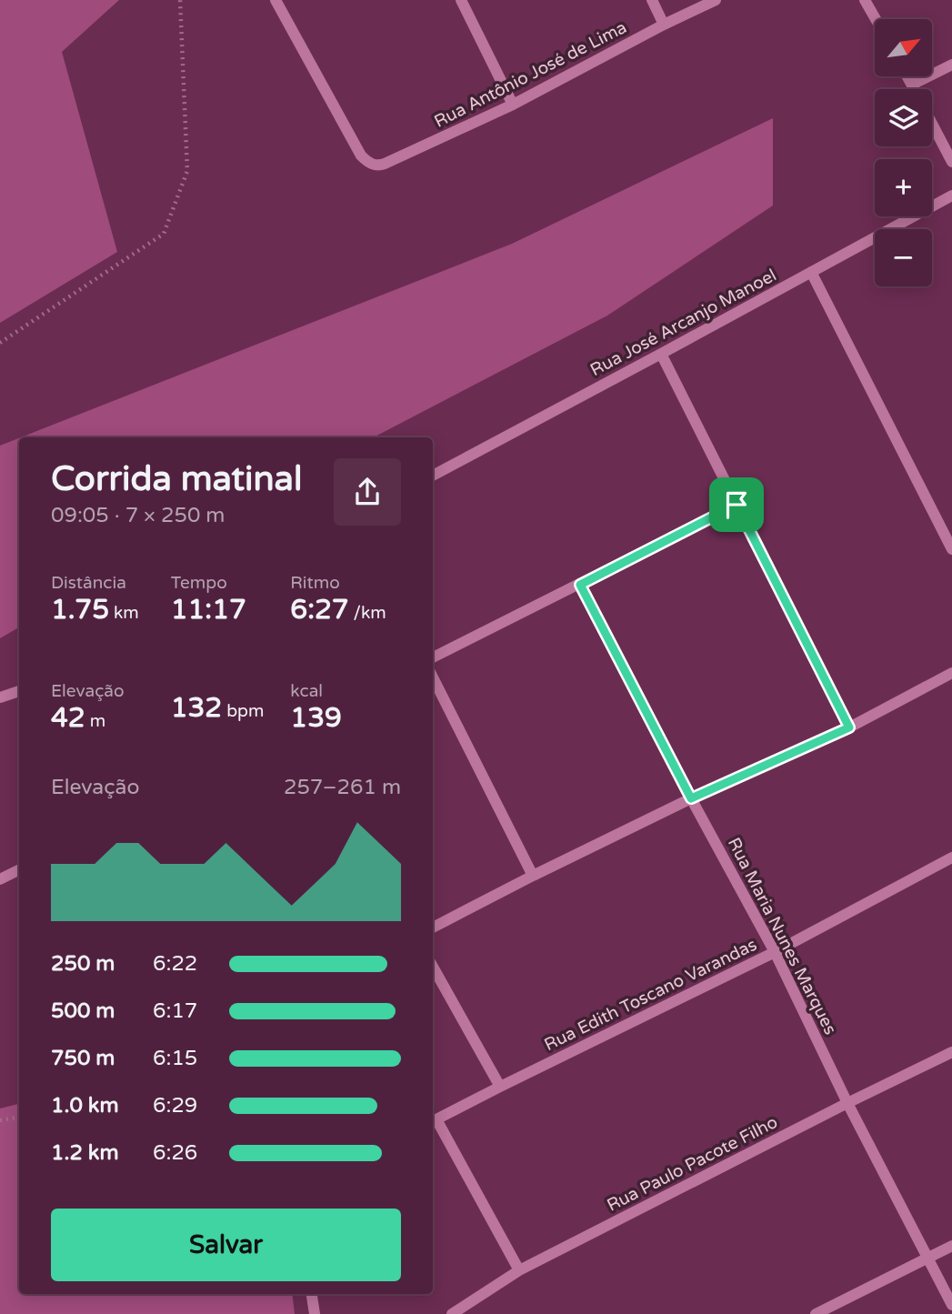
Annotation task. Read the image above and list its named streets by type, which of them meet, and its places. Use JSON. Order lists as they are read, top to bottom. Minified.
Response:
{"streets":{"street":["Rua Antônio José de Lima","Rua José Arcanjo Manoel","Rua Maria Nunes Marques","Rua Edith Toscano Varandas","Rua Paulo Pacote Filho"]},"crossings":[["Rua Maria Nunes Marques","Rua Edith Toscano Varandas"],["Rua Maria Nunes Marques","Rua Paulo Pacote Filho"]],"north":"top right","page":{"map_buttons":["+","−"],"heading":["Corrida matinal","09:05 · 7 × 250 m"],"stats":[["Distância","1.75 km"],["Tempo","11:17"],["Ritmo","6:27 /km"],["Elevação","42 m"],["132 bpm"],["kcal","139"]],"chart":["Elevação","257–261 m"],"list":[{"name":"250 m","note":"6:22"},{"name":"500 m","note":"6:17"},{"name":"750 m","note":"6:15"},{"name":"1.0 km","note":"6:29"},{"name":"1.2 km","note":"6:26"}],"buttons":"Salvar"}}
